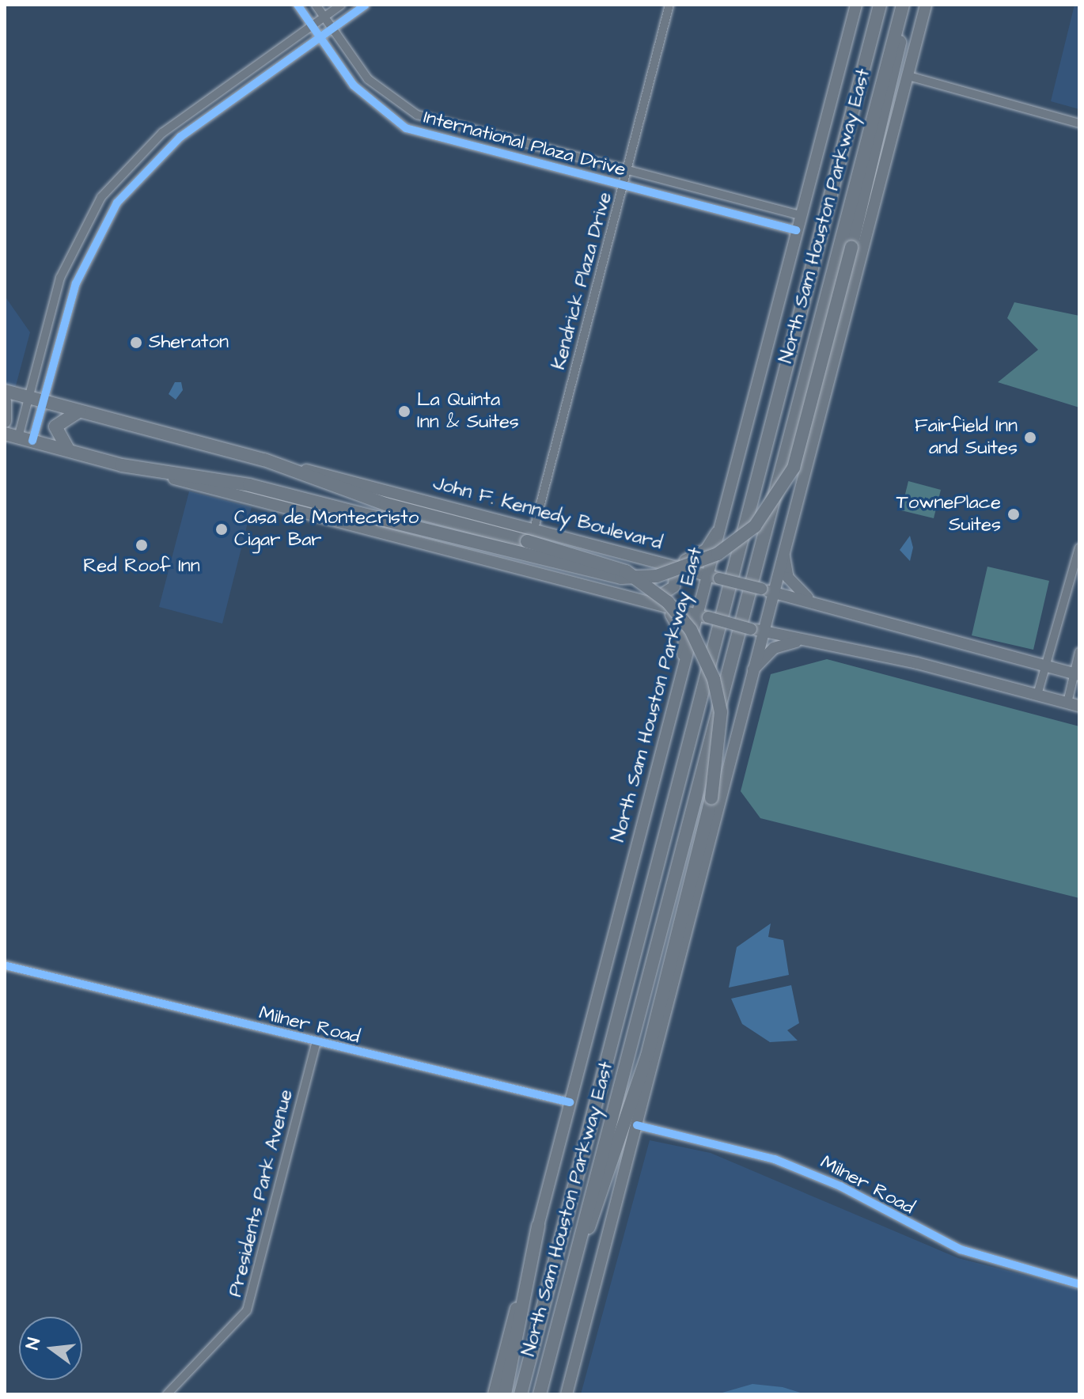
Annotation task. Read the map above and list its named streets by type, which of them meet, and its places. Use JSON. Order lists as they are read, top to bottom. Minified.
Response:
{"streets":{"highway":["North Sam Houston Parkway East","John F. Kennedy Boulevard"],"street":["International Plaza Drive","Kendrick Plaza Drive","Milner Road","Presidents Park Avenue"]},"crossings":[["International Plaza Drive","North Sam Houston Parkway East"],["International Plaza Drive","Kendrick Plaza Drive"],["North Sam Houston Parkway East","John F. Kennedy Boulevard"],["North Sam Houston Parkway East","Milner Road"],["Kendrick Plaza Drive","John F. Kennedy Boulevard"],["Milner Road","Presidents Park Avenue"]],"places":["Sheraton","La Quinta Inn & Suites","Fairfield Inn and Suites","TownePlace Suites","Casa de Montecristo Cigar Bar","Red Roof Inn"],"north":"left"}
